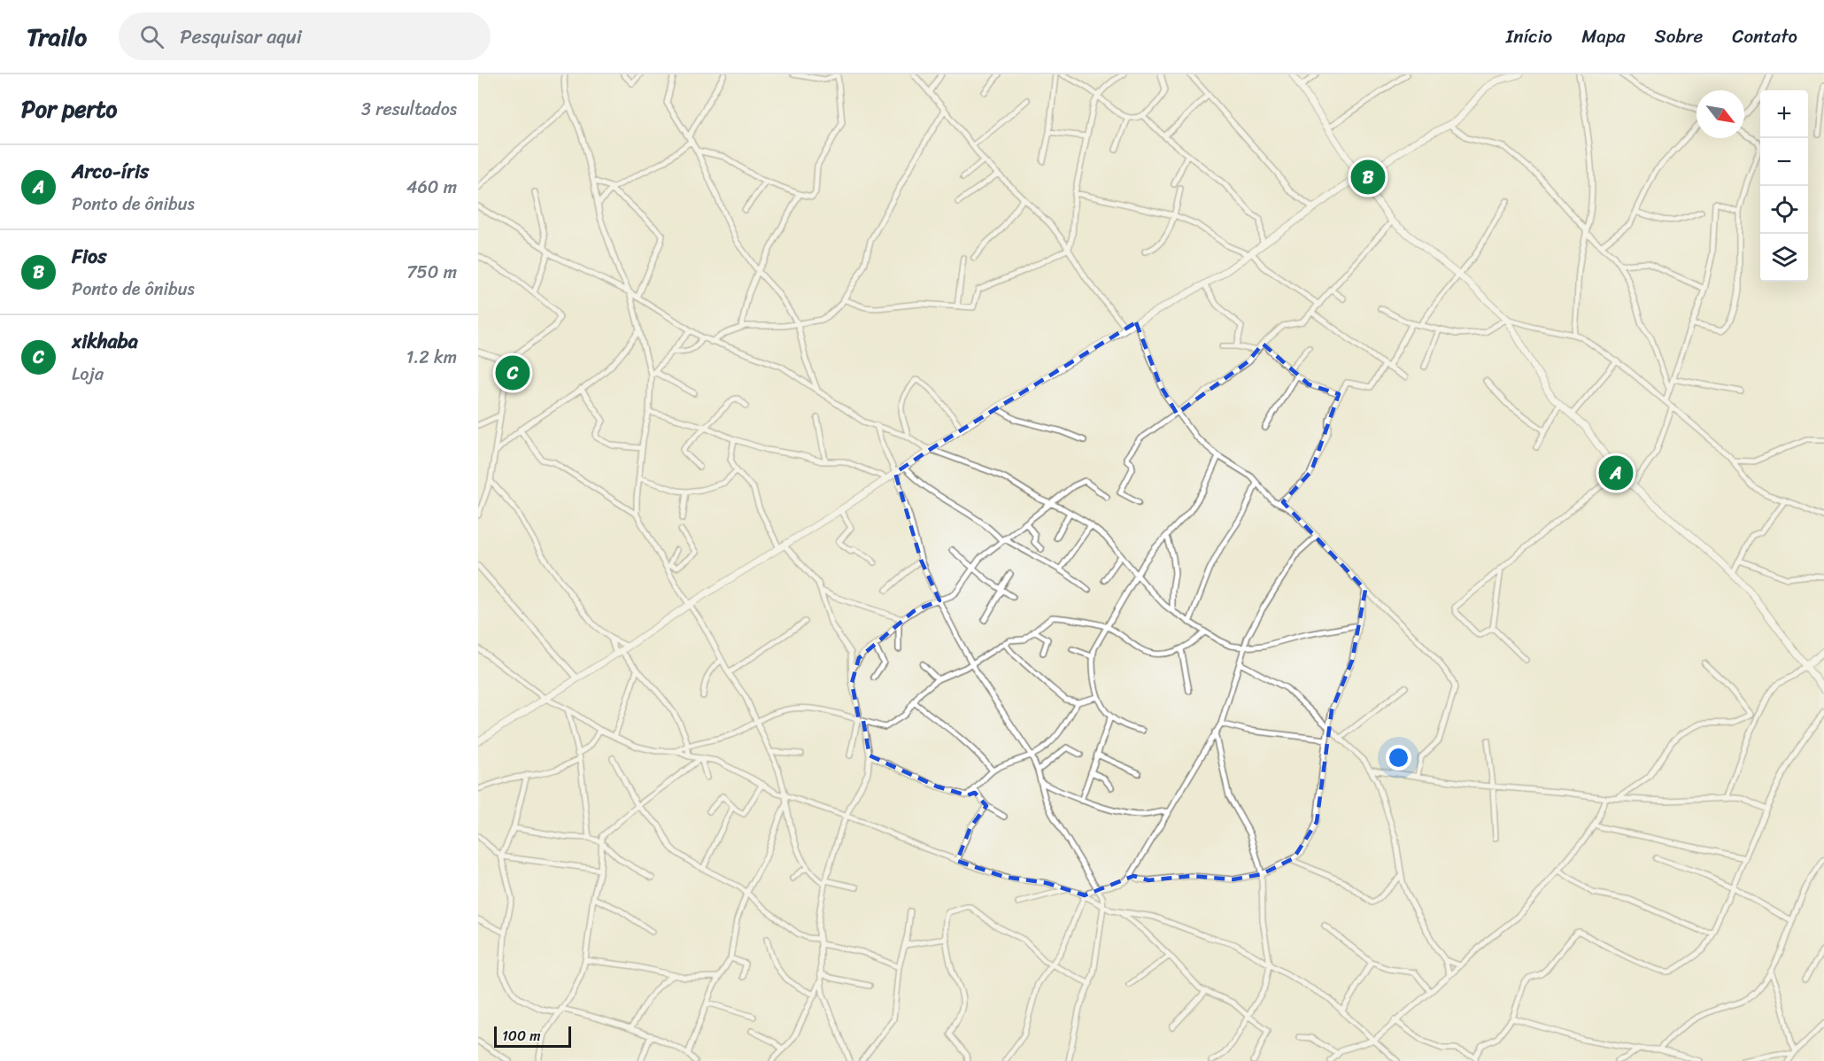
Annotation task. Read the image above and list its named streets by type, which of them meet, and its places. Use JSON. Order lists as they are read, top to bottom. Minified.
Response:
{"scale_bar":"100 m","north":"bottom right","page":{"header":"Trailo","search":"Pesquisar aqui","nav":["Início","Mapa","Sobre","Contato"],"heading":["Por perto","3 resultados"],"map_buttons":["+","−"],"list":[{"mark":"A","name":"Arco-íris","note":"Ponto de ônibus","value":"460 m"},{"mark":"B","name":"Fios","note":"Ponto de ônibus","value":"750 m"},{"mark":"C","name":"xikhaba","note":"Loja","value":"1.2 km"}],"pins":["B","C","A"],"scale":"100 m"}}
